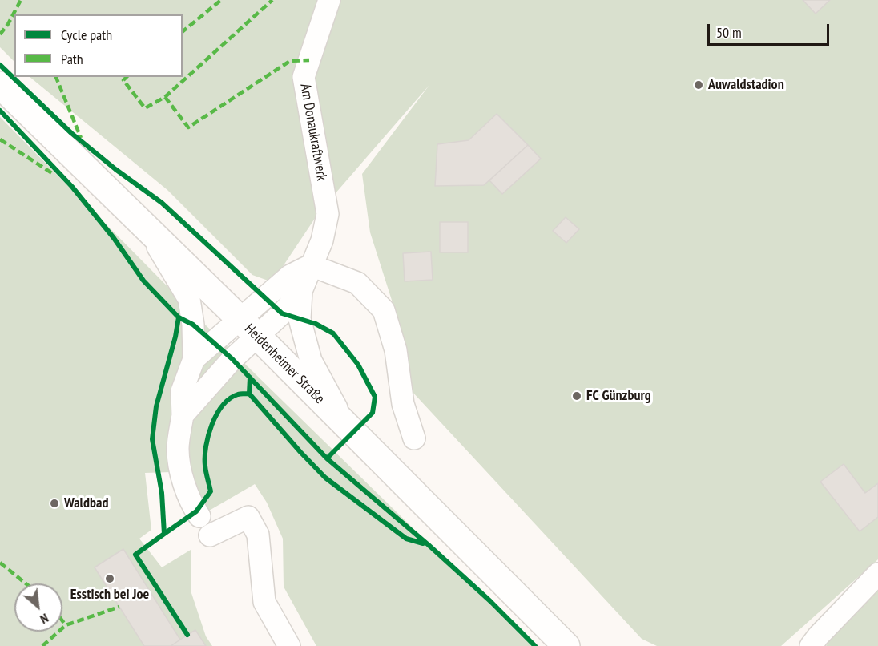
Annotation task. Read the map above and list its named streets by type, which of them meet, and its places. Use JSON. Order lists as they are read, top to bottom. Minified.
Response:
{"streets":{"main road":["Heidenheimer Straße"],"street":["Am Donaukraftwerk"]},"crossings":[["Am Donaukraftwerk","Heidenheimer Straße"]],"places":["Auwaldstadion","FC Günzburg","Waldbad","Esstisch bei Joe"],"legend":["Cycle path","Path"],"scale_bar":"50 m","north":"bottom right"}
